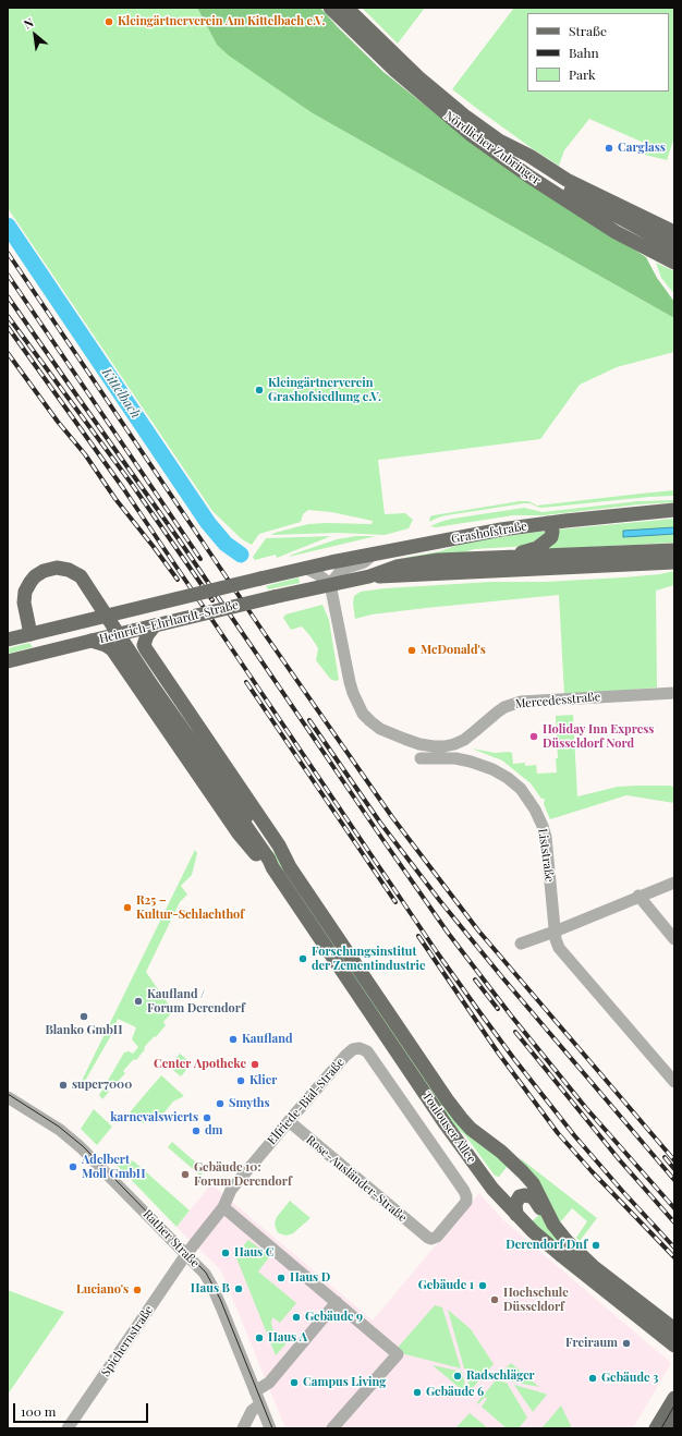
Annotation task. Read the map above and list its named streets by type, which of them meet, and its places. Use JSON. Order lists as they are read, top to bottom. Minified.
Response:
{"streets":{"main road":["Nördlicher Zubringer","Grashofstraße","Heinrich-Ehrhardt-Straße","Toulouser Allee"],"street":["Mercedesstraße","Liststraße","Elfriede-Bial-Straße","Rose-Ausländer-Straße","Rather Straße","Spichernstraße"]},"crossings":[["Grashofstraße","Heinrich-Ehrhardt-Straße"],["Grashofstraße","Mercedesstraße"],["Heinrich-Ehrhardt-Straße","Mercedesstraße"],["Elfriede-Bial-Straße","Rose-Ausländer-Straße"],["Elfriede-Bial-Straße","Rather Straße"],["Elfriede-Bial-Straße","Spichernstraße"],["Rather Straße","Spichernstraße"]],"water":["Kittelbach"],"places":["Kleingärtnerverein Am Kittelbach e.V.","Carglass","Kleingärtnerverein Grashofsiedlung e.V.","McDonald's","Holiday Inn Express Düsseldorf Nord","R25 – Kultur‐Schlachthof","Forschungsinstitut der Zementindustrie","Kaufland / Forum Derendorf","Blanko GmbH","Kaufland","Center Apotheke","Klier","super7000","Smyths","karnevalswierts","dm","Adelbert Moll GmbH","Gebäude 10: Forum Derendorf","Derendorf Dnf","Haus C","Haus D","Gebäude 1","Haus B","Luciano's","Hochschule Düsseldorf","Gebäude 9","Haus A","Freiraum","Radschläger","Gebäude 3","Campus Living","Gebäude 6"],"legend":["Straße","Bahn","Park"],"scale_bar":"100 m","north":"top left"}
